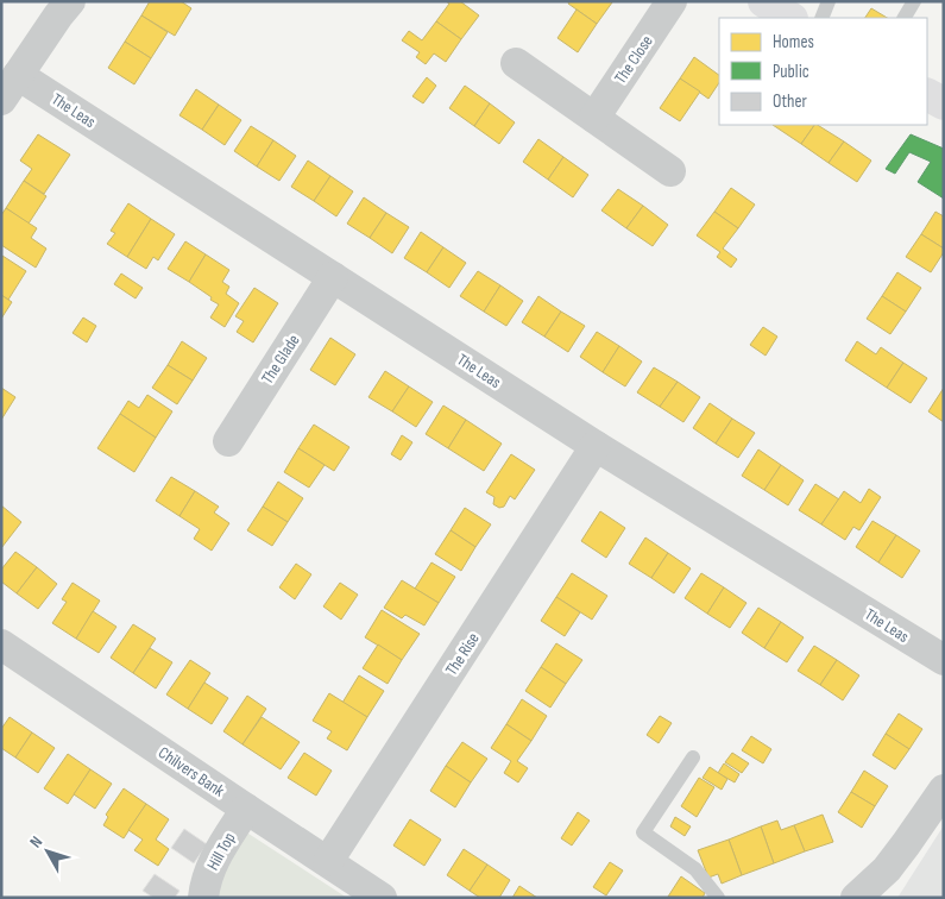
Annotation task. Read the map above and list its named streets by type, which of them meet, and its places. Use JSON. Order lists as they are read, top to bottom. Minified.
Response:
{"streets":{"street":["The Close","The Leas","The Glade","The Rise","Chilvers Bank","Hill Top"]},"crossings":[["The Leas","The Glade"],["The Leas","The Rise"],["The Rise","Chilvers Bank"],["Chilvers Bank","Hill Top"]],"legend":["Homes","Public","Other"],"north":"top left"}
